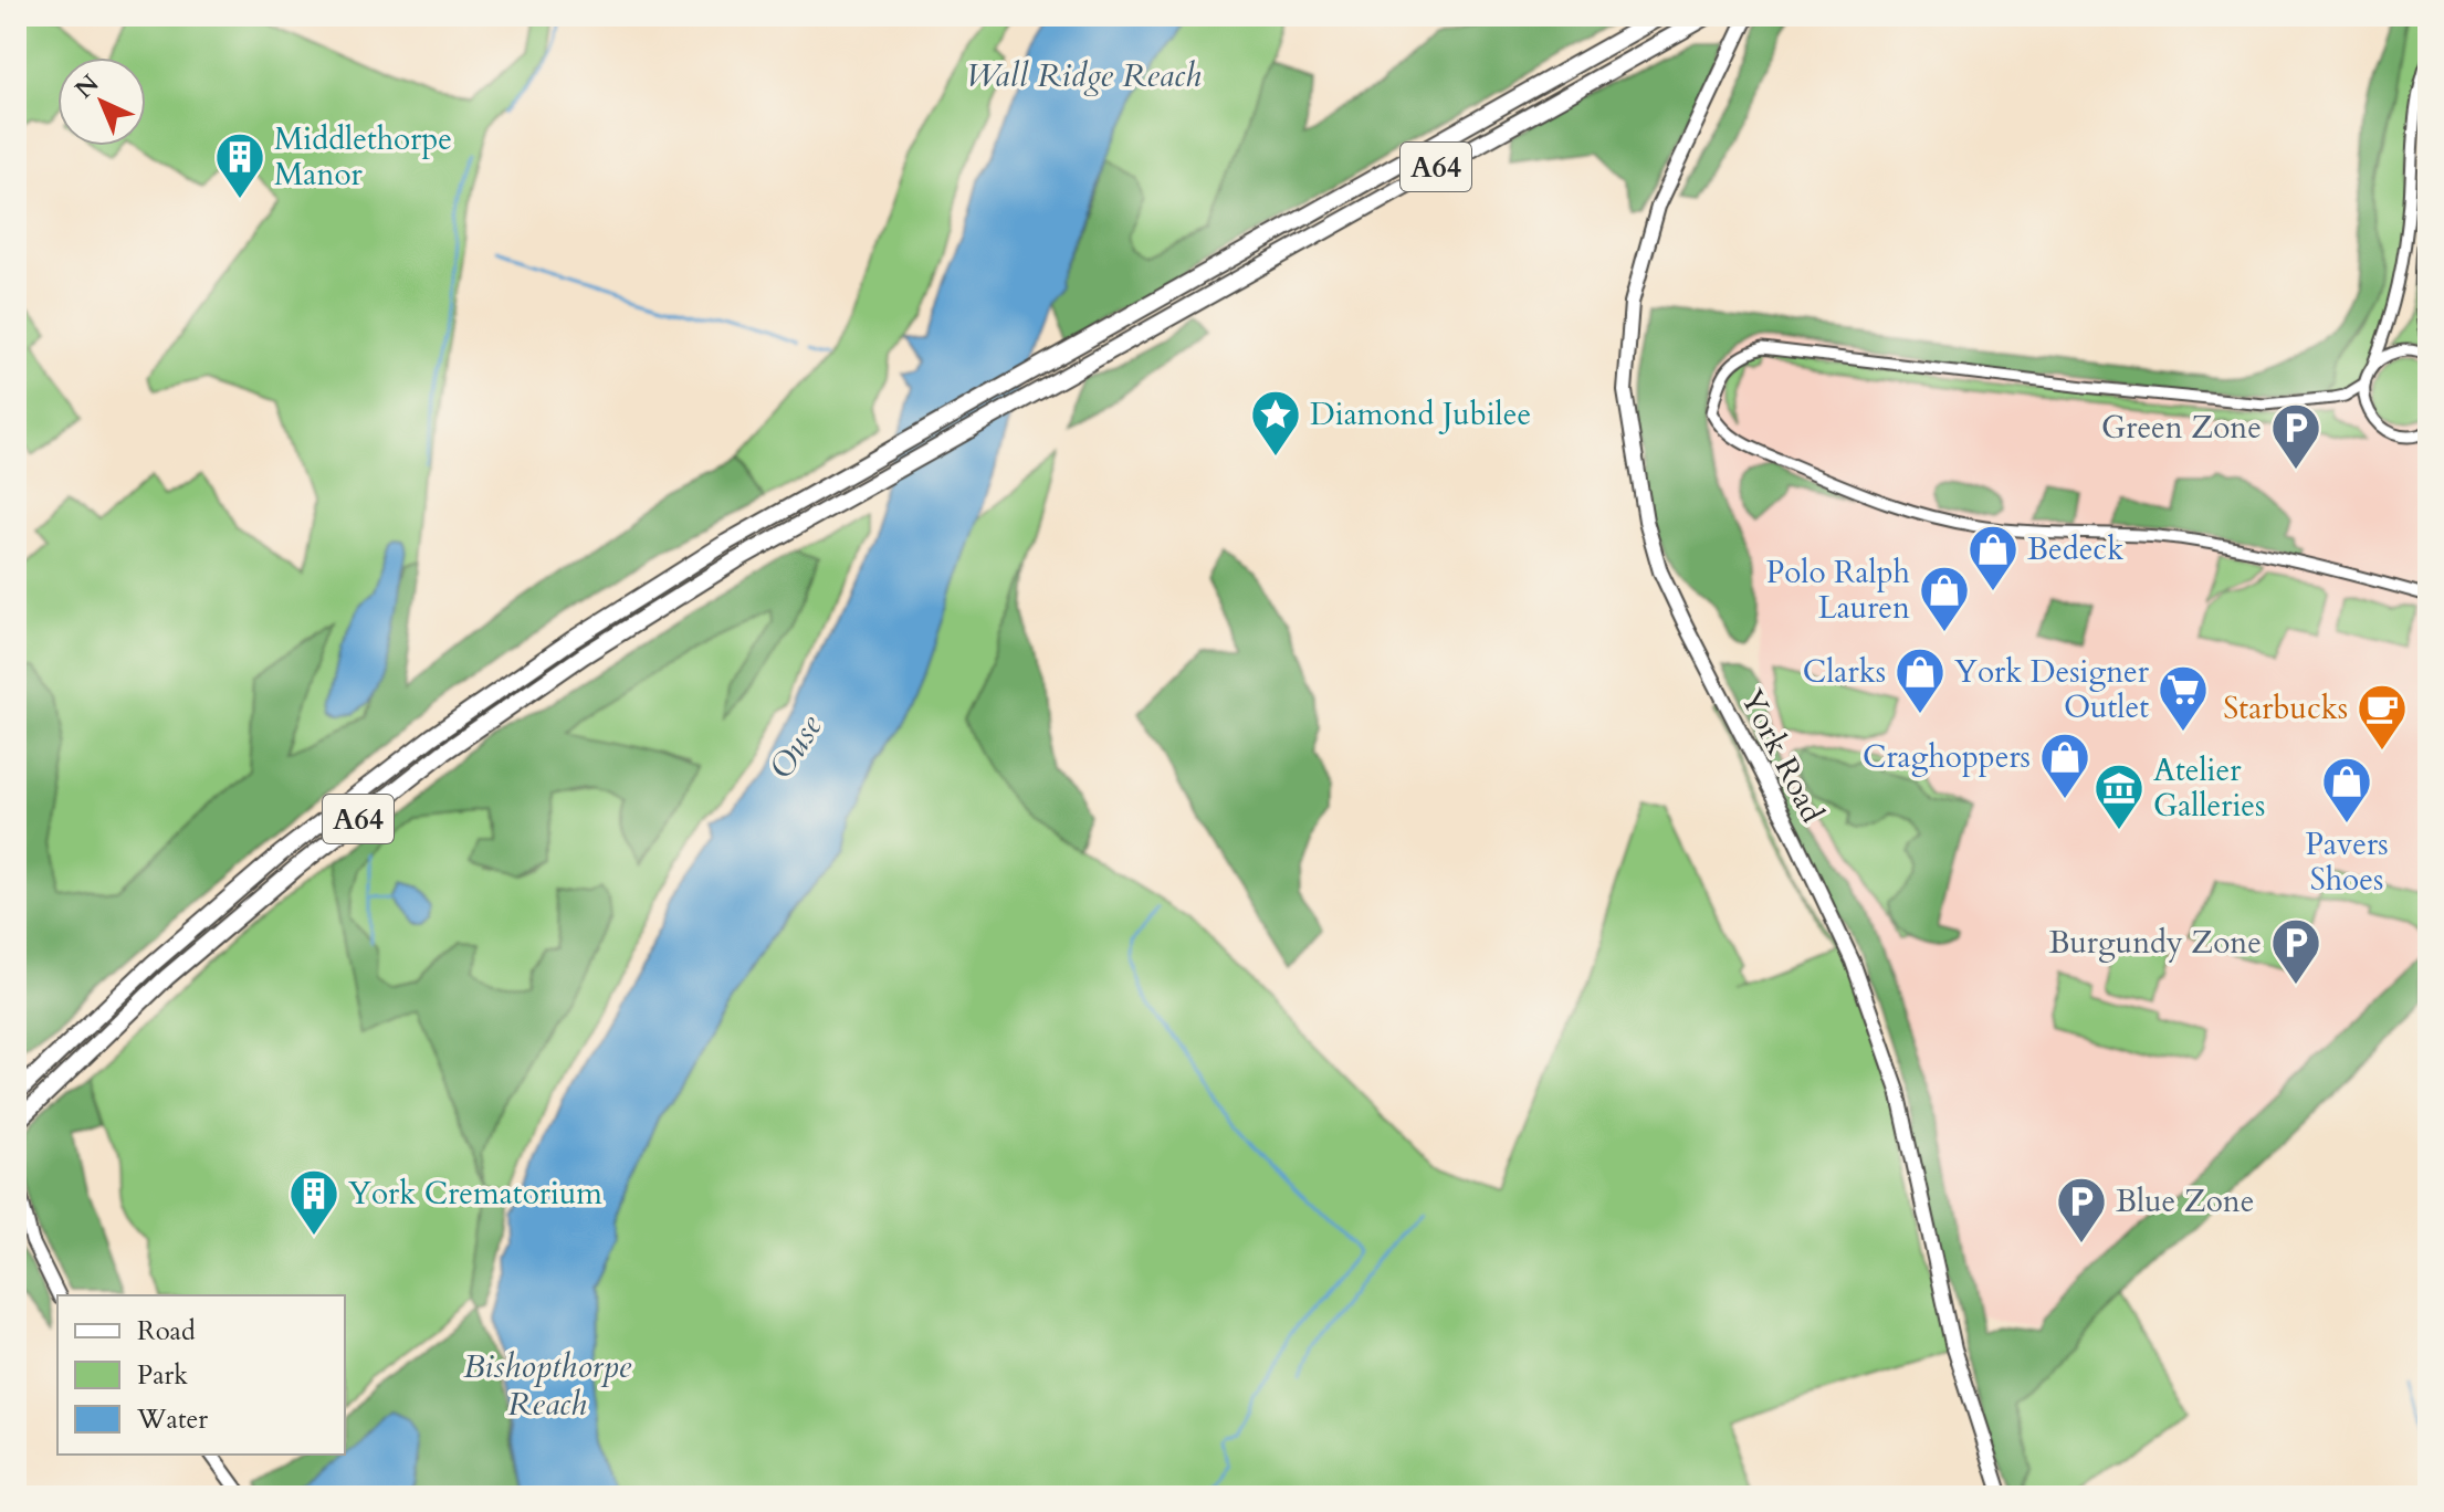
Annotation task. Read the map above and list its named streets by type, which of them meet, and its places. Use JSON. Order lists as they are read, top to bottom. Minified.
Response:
{"streets":{"highway":["A64"],"main road":["York Road"]},"water":["Wall Ridge Reach","Ouse","Bishopthorpe Reach"],"places":{"building":["Middlethorpe Manor","York Crematorium"],"place":["Diamond Jubilee"],"parking":["Green Zone","Burgundy Zone","Blue Zone"],"shop":["Bedeck","Polo Ralph Lauren","Clarks","Craghoppers","Pavers Shoes"],"supermarket":["York Designer Outlet"],"cafe":["Starbucks"],"museum":["Atelier Galleries"]},"legend":["Road","Park","Water"],"north":"top left"}
